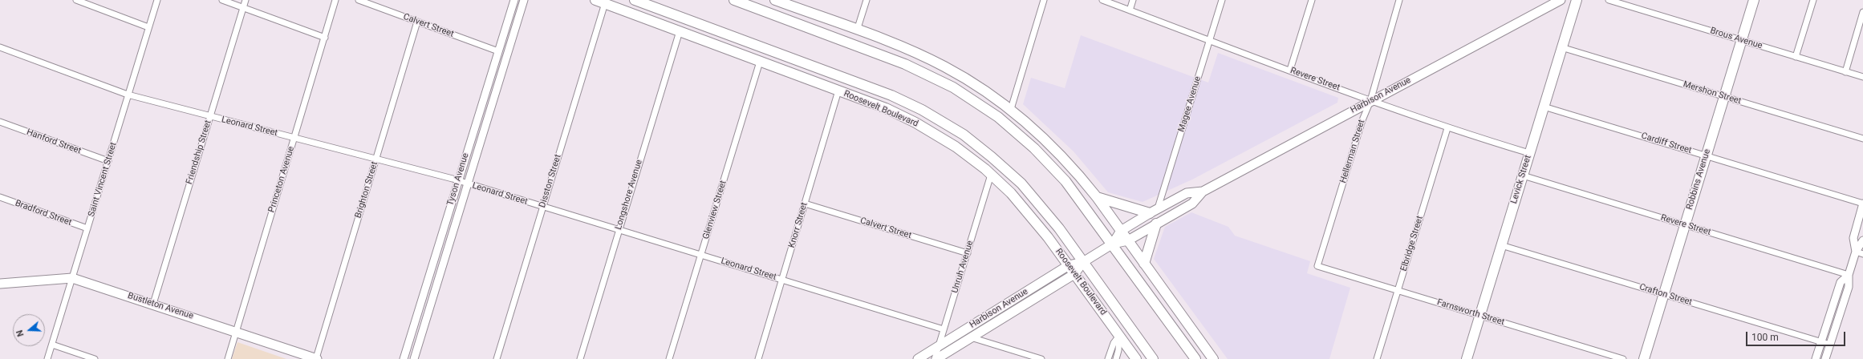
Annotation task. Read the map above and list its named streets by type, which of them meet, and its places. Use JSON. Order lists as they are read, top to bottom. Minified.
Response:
{"streets":{"highway":["Roosevelt Boulevard","Levick Street","Robbins Avenue"],"main road":["Harbison Avenue","Bustleton Avenue"],"street":["Calvert Street","Brous Avenue","Revere Street","Mershon Street","Magee Avenue","Leonard Street","Hanford Street","Cardiff Street","Hellerman Street","Friendship Street","Saint Vincent Street","Princeton Avenue","Tyson Avenue","Disston Street","Brighton Street","Longshore Avenue","Glenview Street","Bradford Street","Knorr Street","Elbridge Street","Unruh Avenue","Crafton Street","Farnsworth Street"]},"crossings":[["Calvert Street","Tyson Avenue"],["Calvert Street","Brighton Street"],["Calvert Street","Knorr Street"],["Calvert Street","Unruh Avenue"],["Brous Avenue","Robbins Avenue"],["Revere Street","Harbison Avenue"],["Revere Street","Magee Avenue"],["Revere Street","Hellerman Street"],["Revere Street","Levick Street"],["Revere Street","Robbins Avenue"],["Revere Street","Elbridge Street"],["Mershon Street","Levick Street"],["Mershon Street","Robbins Avenue"],["Harbison Avenue","Magee Avenue"],["Harbison Avenue","Roosevelt Boulevard"],["Harbison Avenue","Hellerman Street"],["Harbison Avenue","Unruh Avenue"],["Roosevelt Boulevard","Disston Street"],["Roosevelt Boulevard","Longshore Avenue"],["Roosevelt Boulevard","Glenview Street"],["Roosevelt Boulevard","Knorr Street"],["Roosevelt Boulevard","Unruh Avenue"],["Leonard Street","Friendship Street"],["Leonard Street","Saint Vincent Street"],["Leonard Street","Princeton Avenue"],["Leonard Street","Tyson Avenue"],["Leonard Street","Disston Street"],["Leonard Street","Brighton Street"],["Leonard Street","Longshore Avenue"],["Leonard Street","Glenview Street"],["Leonard Street","Knorr Street"],["Leonard Street","Unruh Avenue"],["Hanford Street","Saint Vincent Street"],["Cardiff Street","Levick Street"],["Cardiff Street","Robbins Avenue"],["Hellerman Street","Farnsworth Street"],["Friendship Street","Bustleton Avenue"],["Saint Vincent Street","Bradford Street"],["Saint Vincent Street","Bustleton Avenue"],["Princeton Avenue","Bustleton Avenue"],["Levick Street","Crafton Street"],["Levick Street","Farnsworth Street"],["Robbins Avenue","Crafton Street"],["Brighton Street","Bustleton Avenue"],["Elbridge Street","Farnsworth Street"]],"scale_bar":"100 m","north":"left"}
